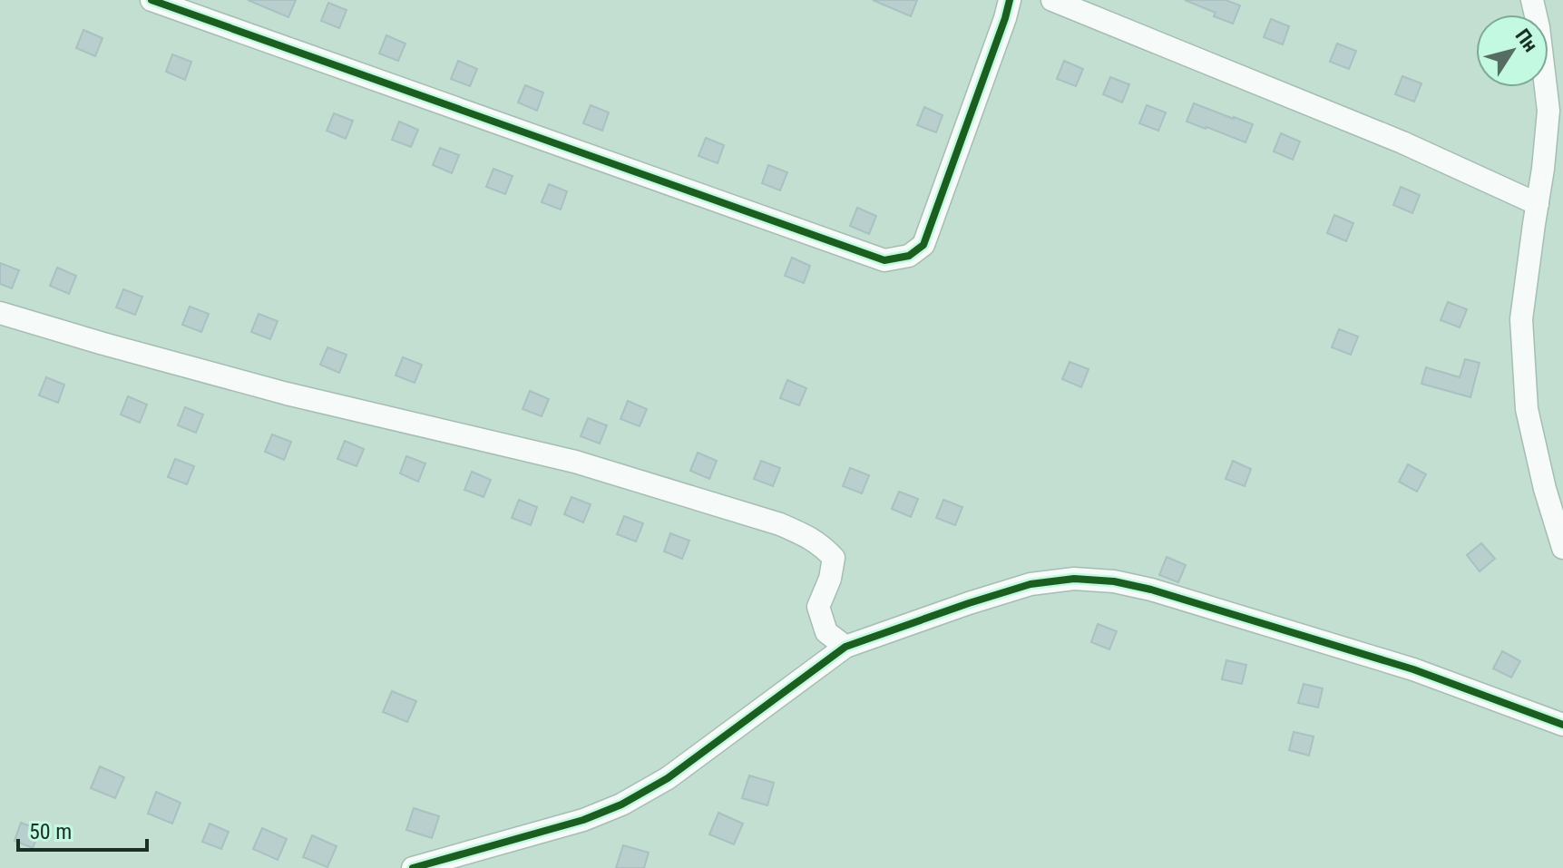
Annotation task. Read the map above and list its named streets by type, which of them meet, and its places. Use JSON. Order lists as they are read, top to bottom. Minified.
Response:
{"scale_bar":"50 m","north":"top right"}
